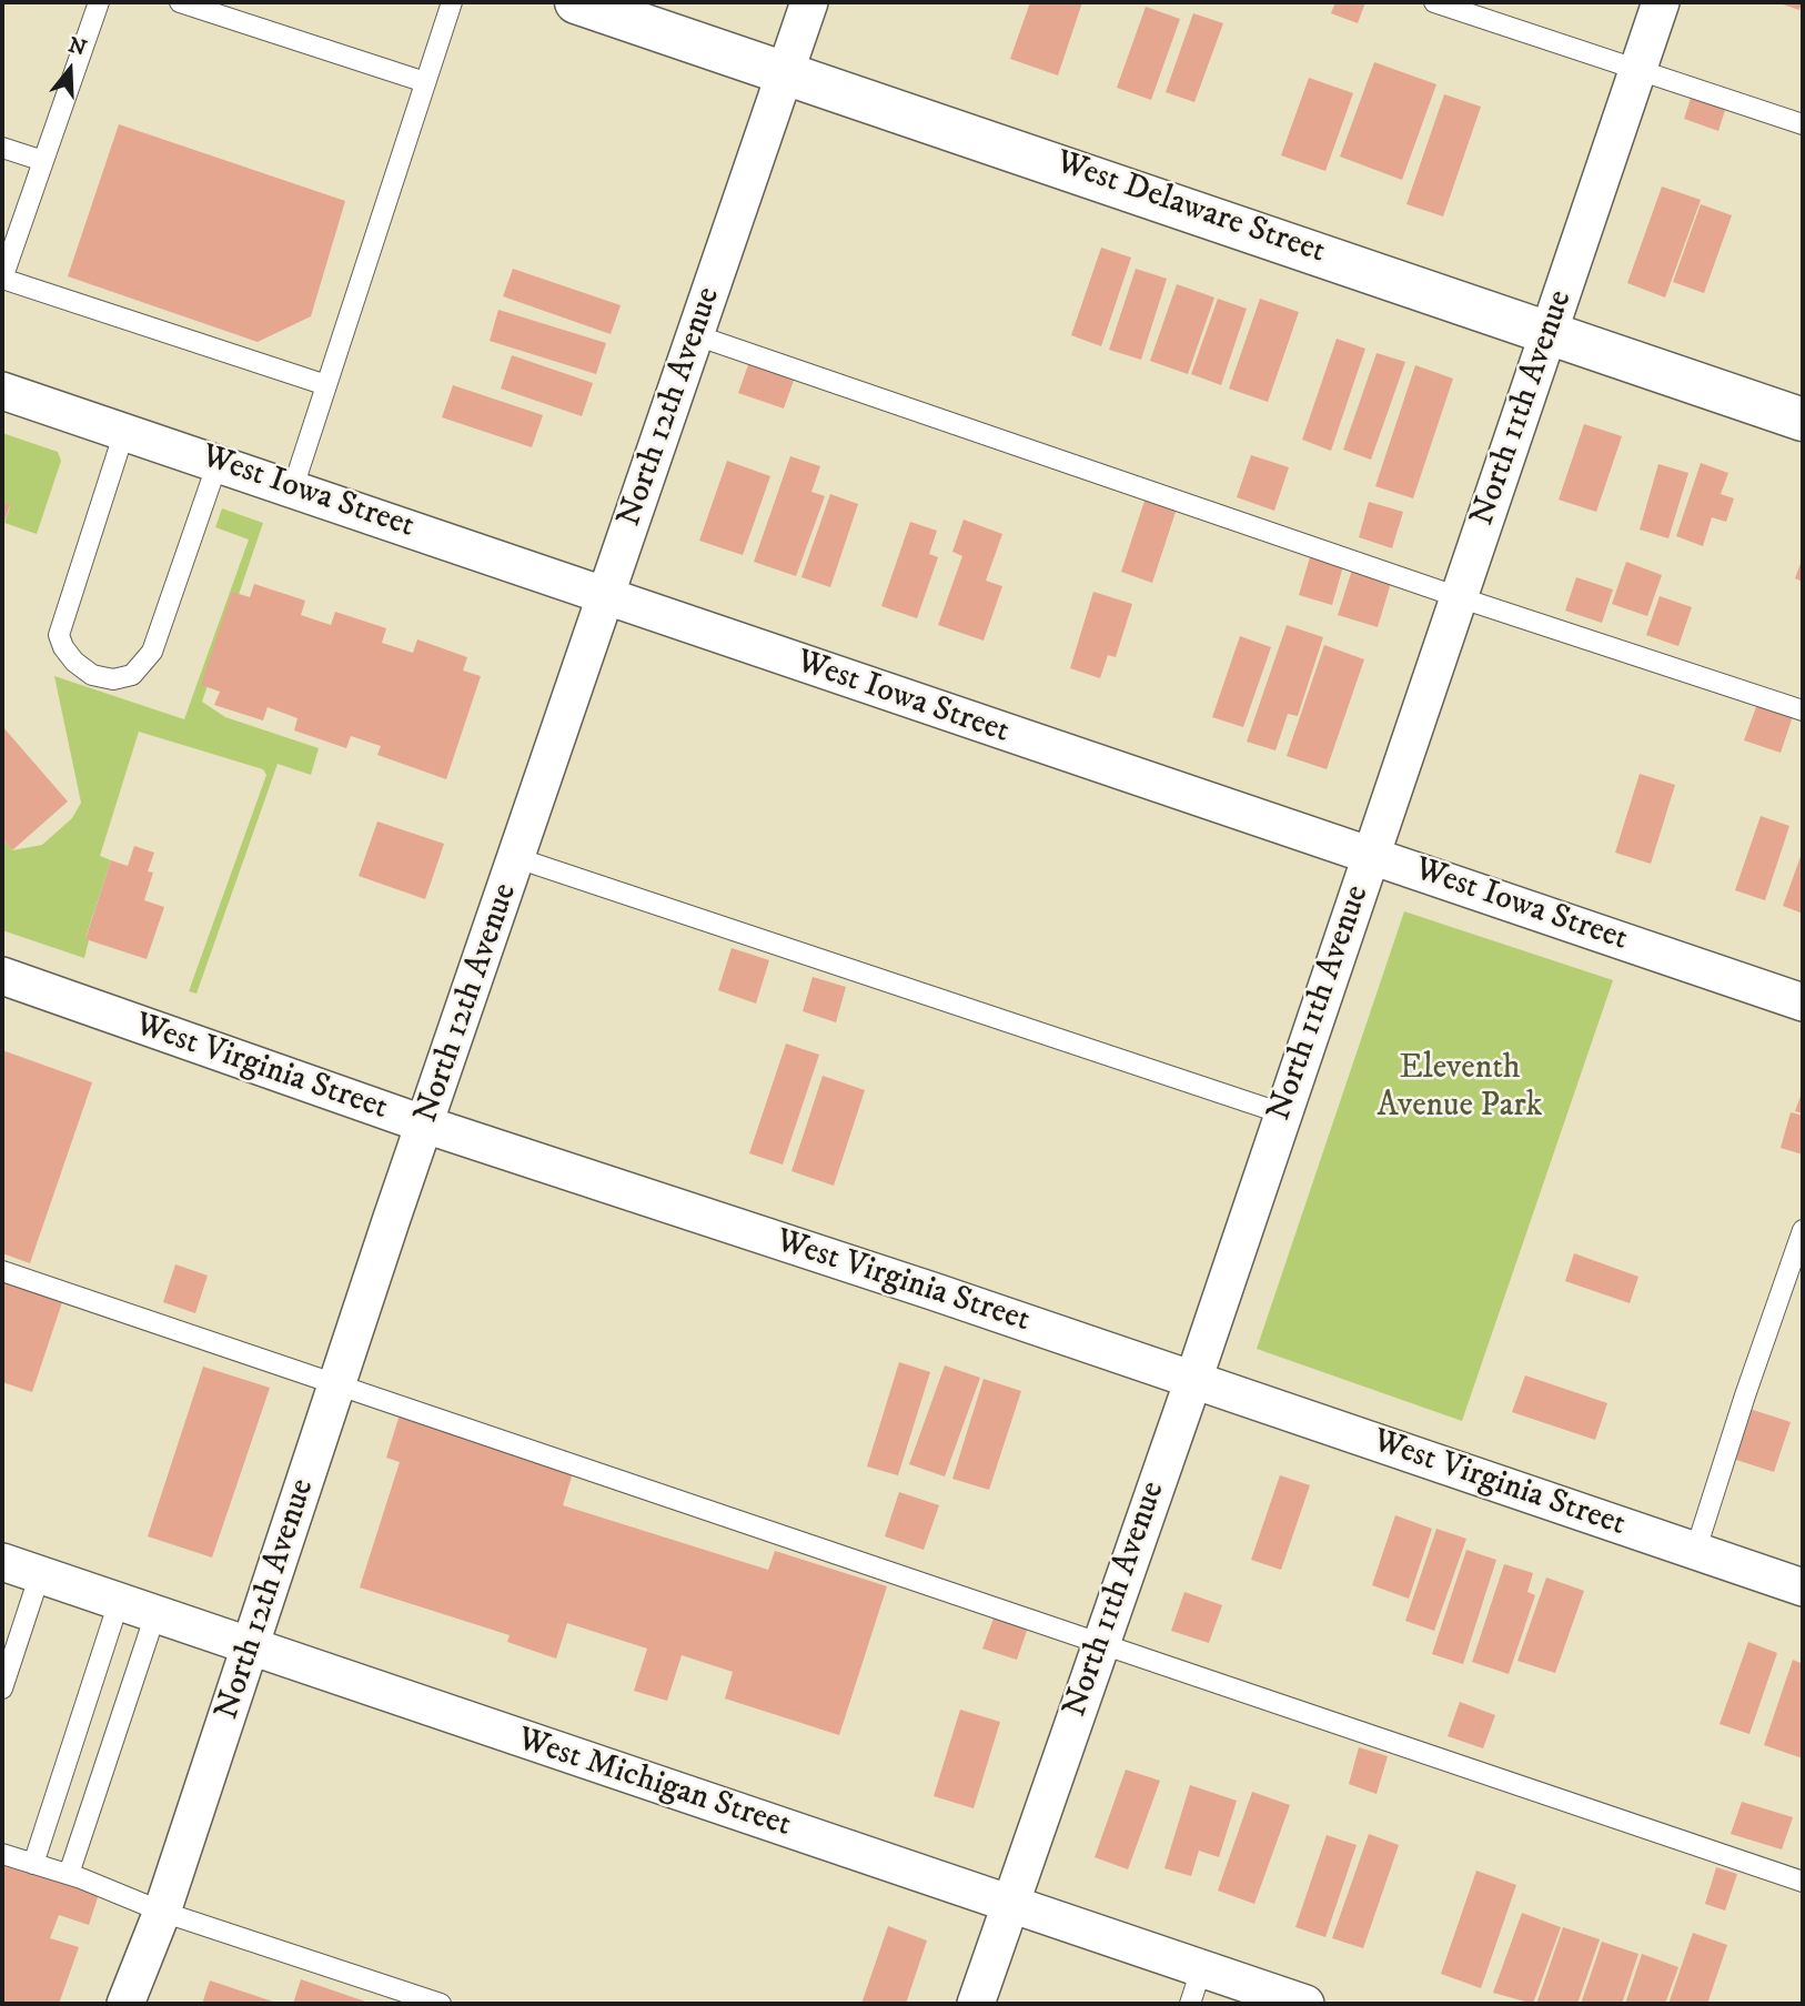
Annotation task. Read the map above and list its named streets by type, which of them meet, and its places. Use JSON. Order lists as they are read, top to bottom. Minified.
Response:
{"streets":{"main road":["West Delaware Street"],"street":["North 12th Avenue","North 11th Avenue","West Iowa Street","West Virginia Street","West Michigan Street"]},"crossings":[["West Delaware Street","North 12th Avenue"],["West Delaware Street","North 11th Avenue"],["North 12th Avenue","West Iowa Street"],["North 12th Avenue","West Virginia Street"],["North 12th Avenue","West Michigan Street"],["North 11th Avenue","West Iowa Street"],["North 11th Avenue","West Virginia Street"],["North 11th Avenue","West Michigan Street"]],"parks":["Eleventh Avenue Park"],"north":"top"}
